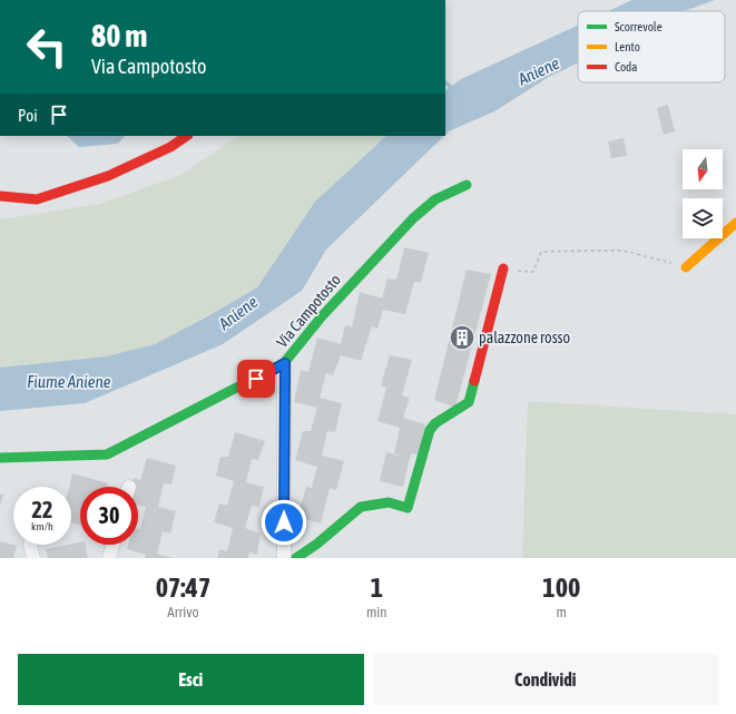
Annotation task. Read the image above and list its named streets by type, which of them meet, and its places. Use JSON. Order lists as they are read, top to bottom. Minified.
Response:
{"streets":{"street":["Via Campotosto"]},"water":["Aniene","Fiume Aniene"],"places":{"building":["palazzone rosso"]},"legend":["Scorrevole","Lento","Coda"],"north":"bottom","page":{"turn":["80 m","Via Campotosto"],"then":"Poi","speed":"22 km/h","limit":"30","eta":["07:47","Arrivo","1","min","100","m"],"buttons":["Esci","Condividi"]}}
